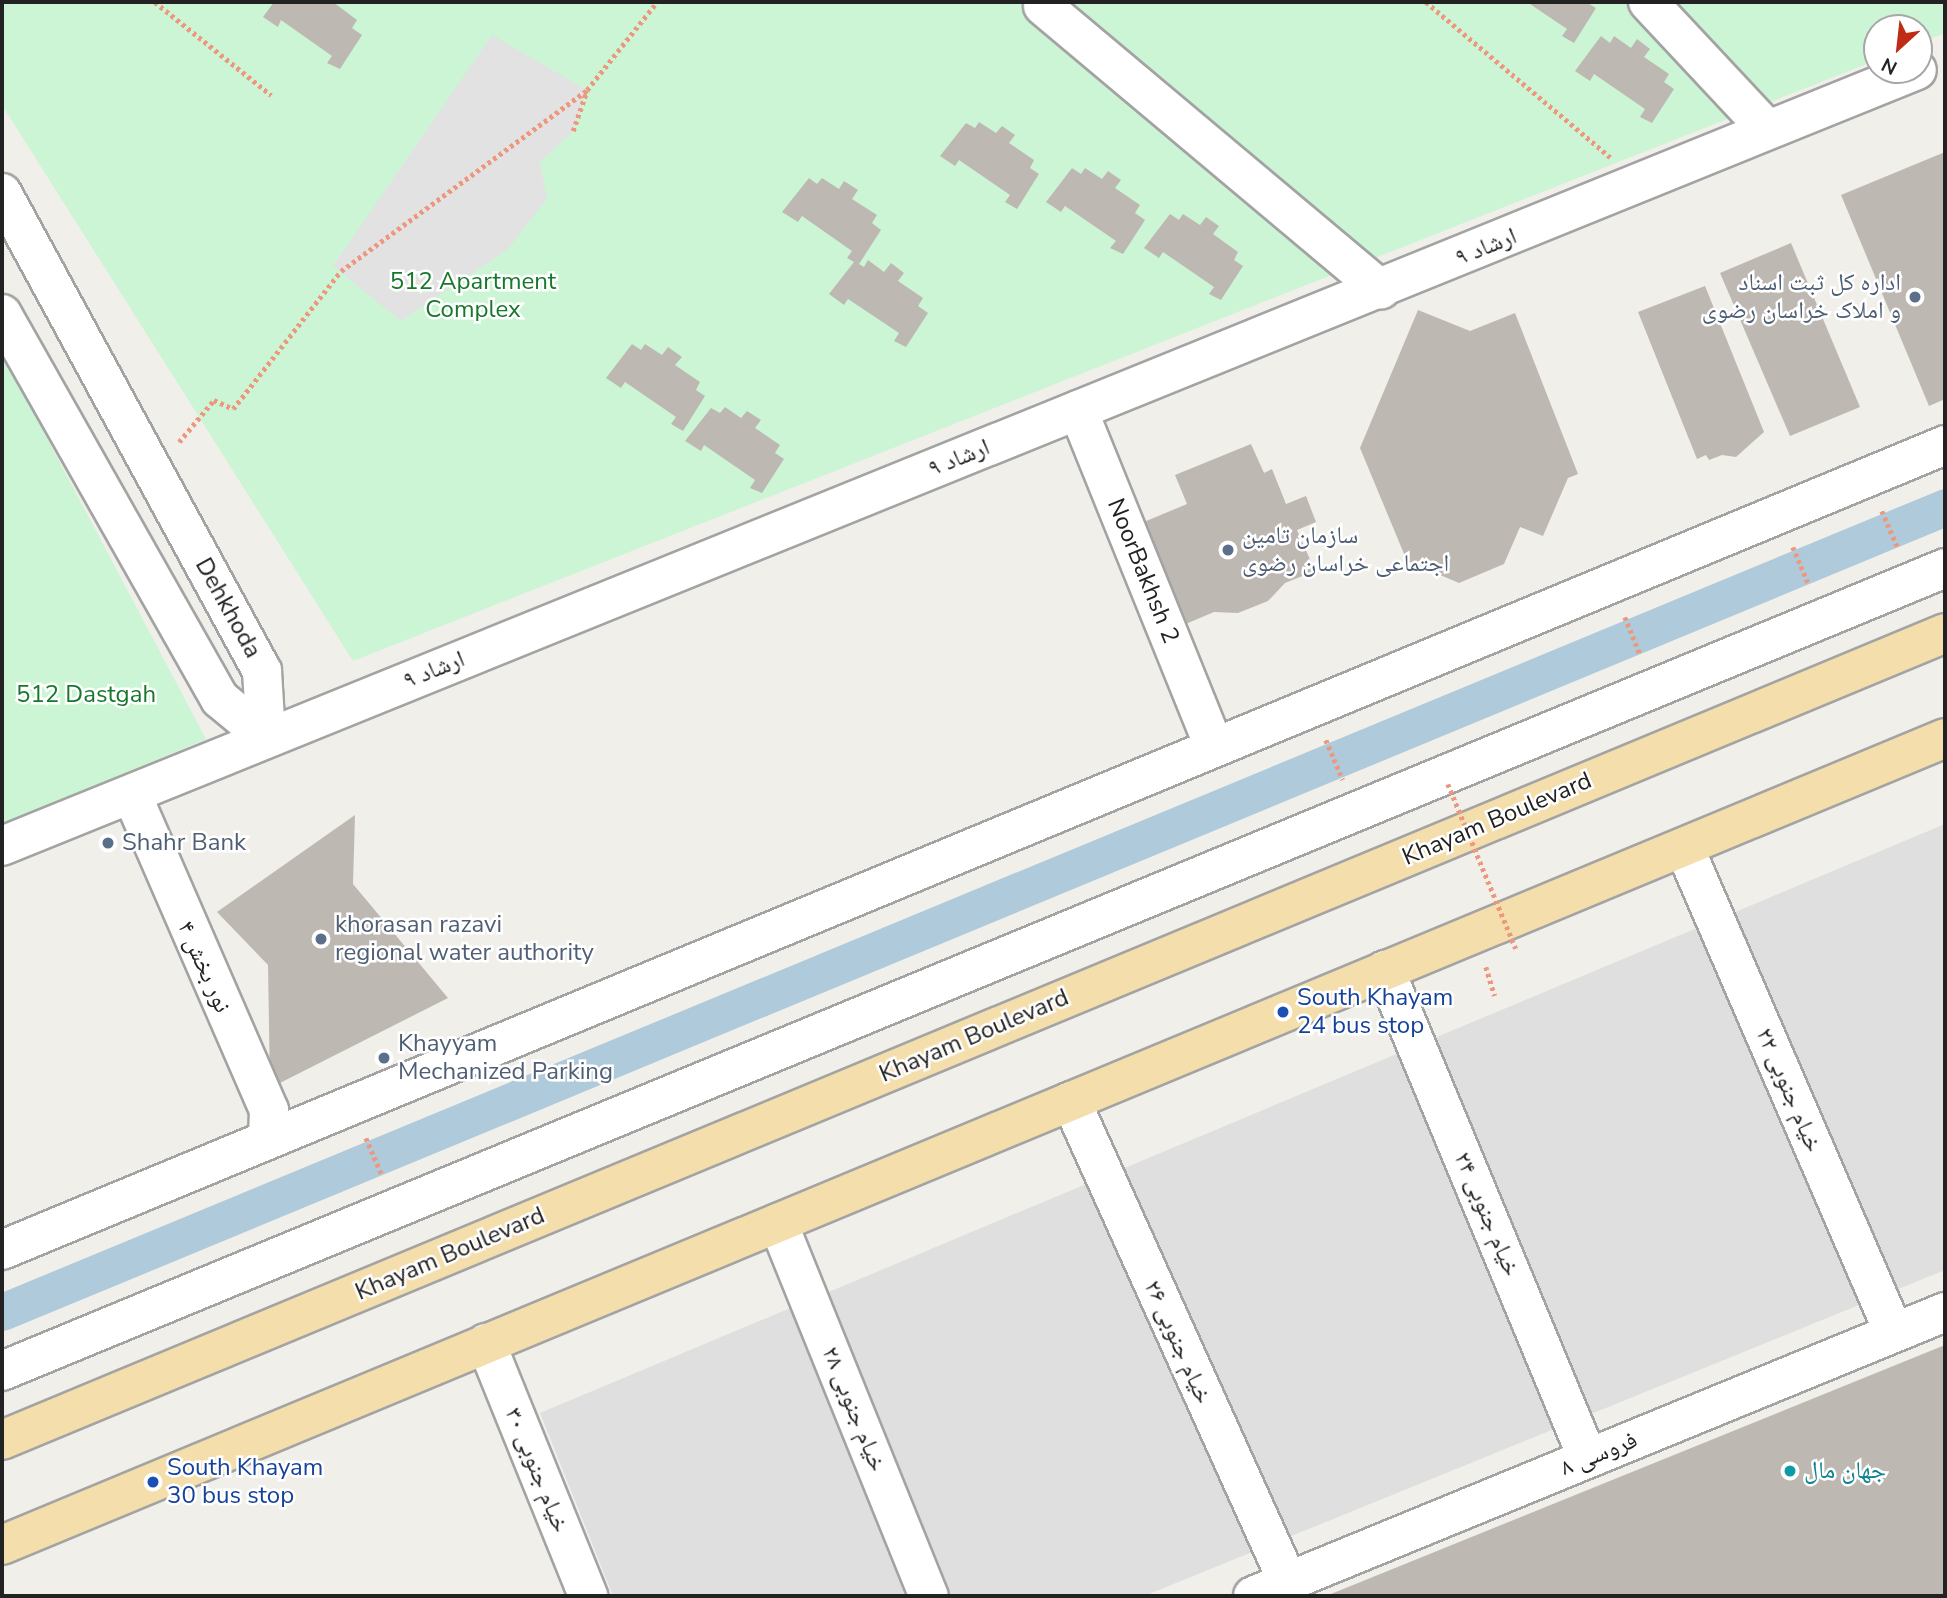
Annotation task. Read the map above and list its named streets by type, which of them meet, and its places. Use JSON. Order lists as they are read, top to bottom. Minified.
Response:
{"streets":{"main road":["Khayam Boulevard"],"street":["ارشاد ۹","NoorBakhsh 2","Dehkhoda","نور بخش ۴","خیام جنوبی ۲۲","خیام جنوبی ۲۴","خیام جنوبی ۲۶","خیام جنوبی ۲۸","فروسی ۸","خیام جنوبی ۳۰"]},"crossings":[["ارشاد ۹","NoorBakhsh 2"],["ارشاد ۹","Dehkhoda"],["ارشاد ۹","نور بخش ۴"],["خیام جنوبی ۲۲","فروسی ۸"],["خیام جنوبی ۲۴","فروسی ۸"],["خیام جنوبی ۲۶","فروسی ۸"]],"parks":["512 Apartment Complex","512 Dastgah"],"places":["اداره کل ثبت اسناد و املاک خراسان رضوی","سازمان تامین اجتماعی خراسان رضوی","Shahr Bank","khorasan razavi regional water authority","South Khayam 24 bus stop","Khayyam Mechanized Parking","جهان مال","South Khayam 30 bus stop"],"north":"bottom left"}
